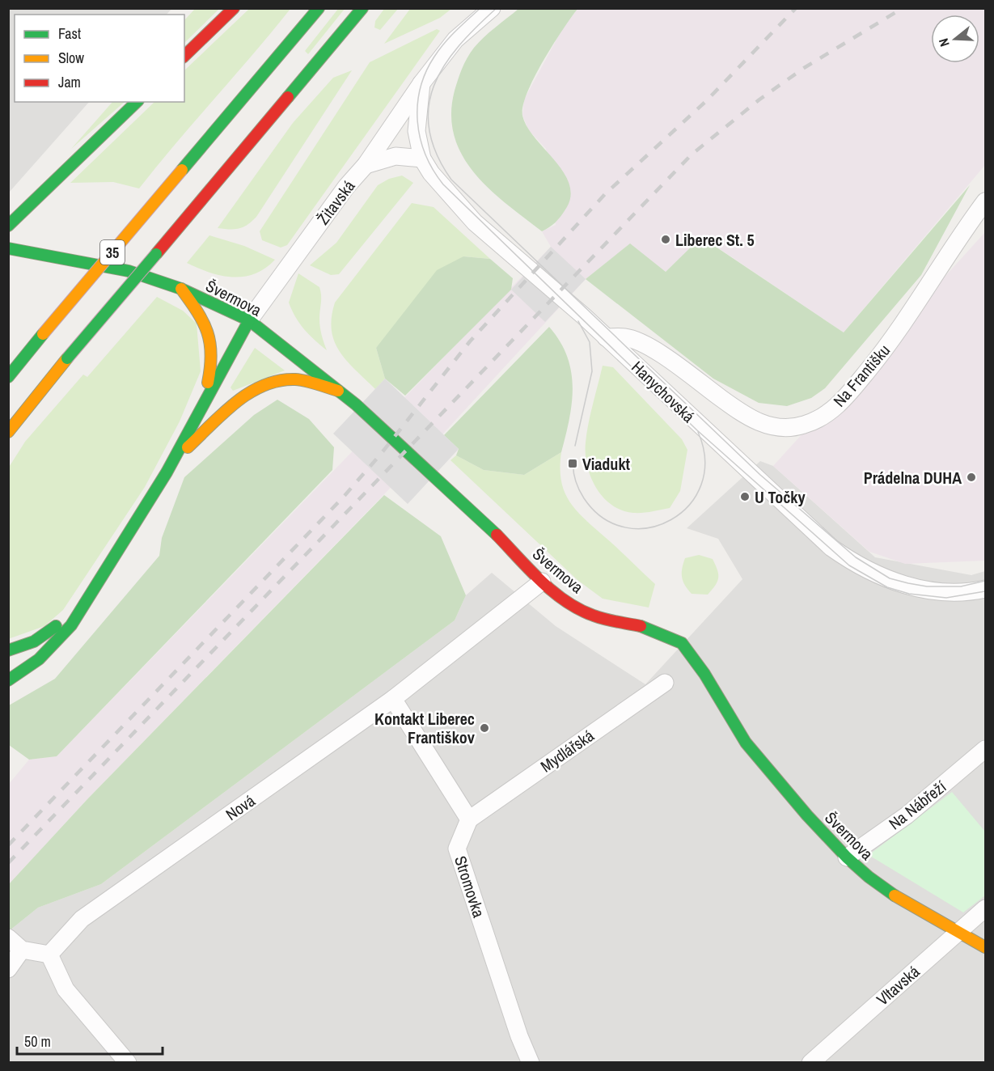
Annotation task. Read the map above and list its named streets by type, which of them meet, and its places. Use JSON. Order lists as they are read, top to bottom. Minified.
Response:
{"streets":{"main road":["35","Švermova"],"street":["Žitavská","Na Františku","Hanychovská","Mydlářská","Na Nábřeží","Nová","Stromovka","Vltavská"]},"crossings":[["Žitavská","Švermova"],["Švermova","Na Nábřeží"],["Švermova","Nová"],["Švermova","Vltavská"],["Na Františku","Hanychovská"],["Mydlářská","Stromovka"]],"places":{"other":["Liberec St. 5","Prádelna DUHA","U Točky","Kontakt Liberec Františkov"],"transit":["Viadukt"]},"legend":["Fast","Slow","Jam"],"scale_bar":"50 m","north":"left"}
